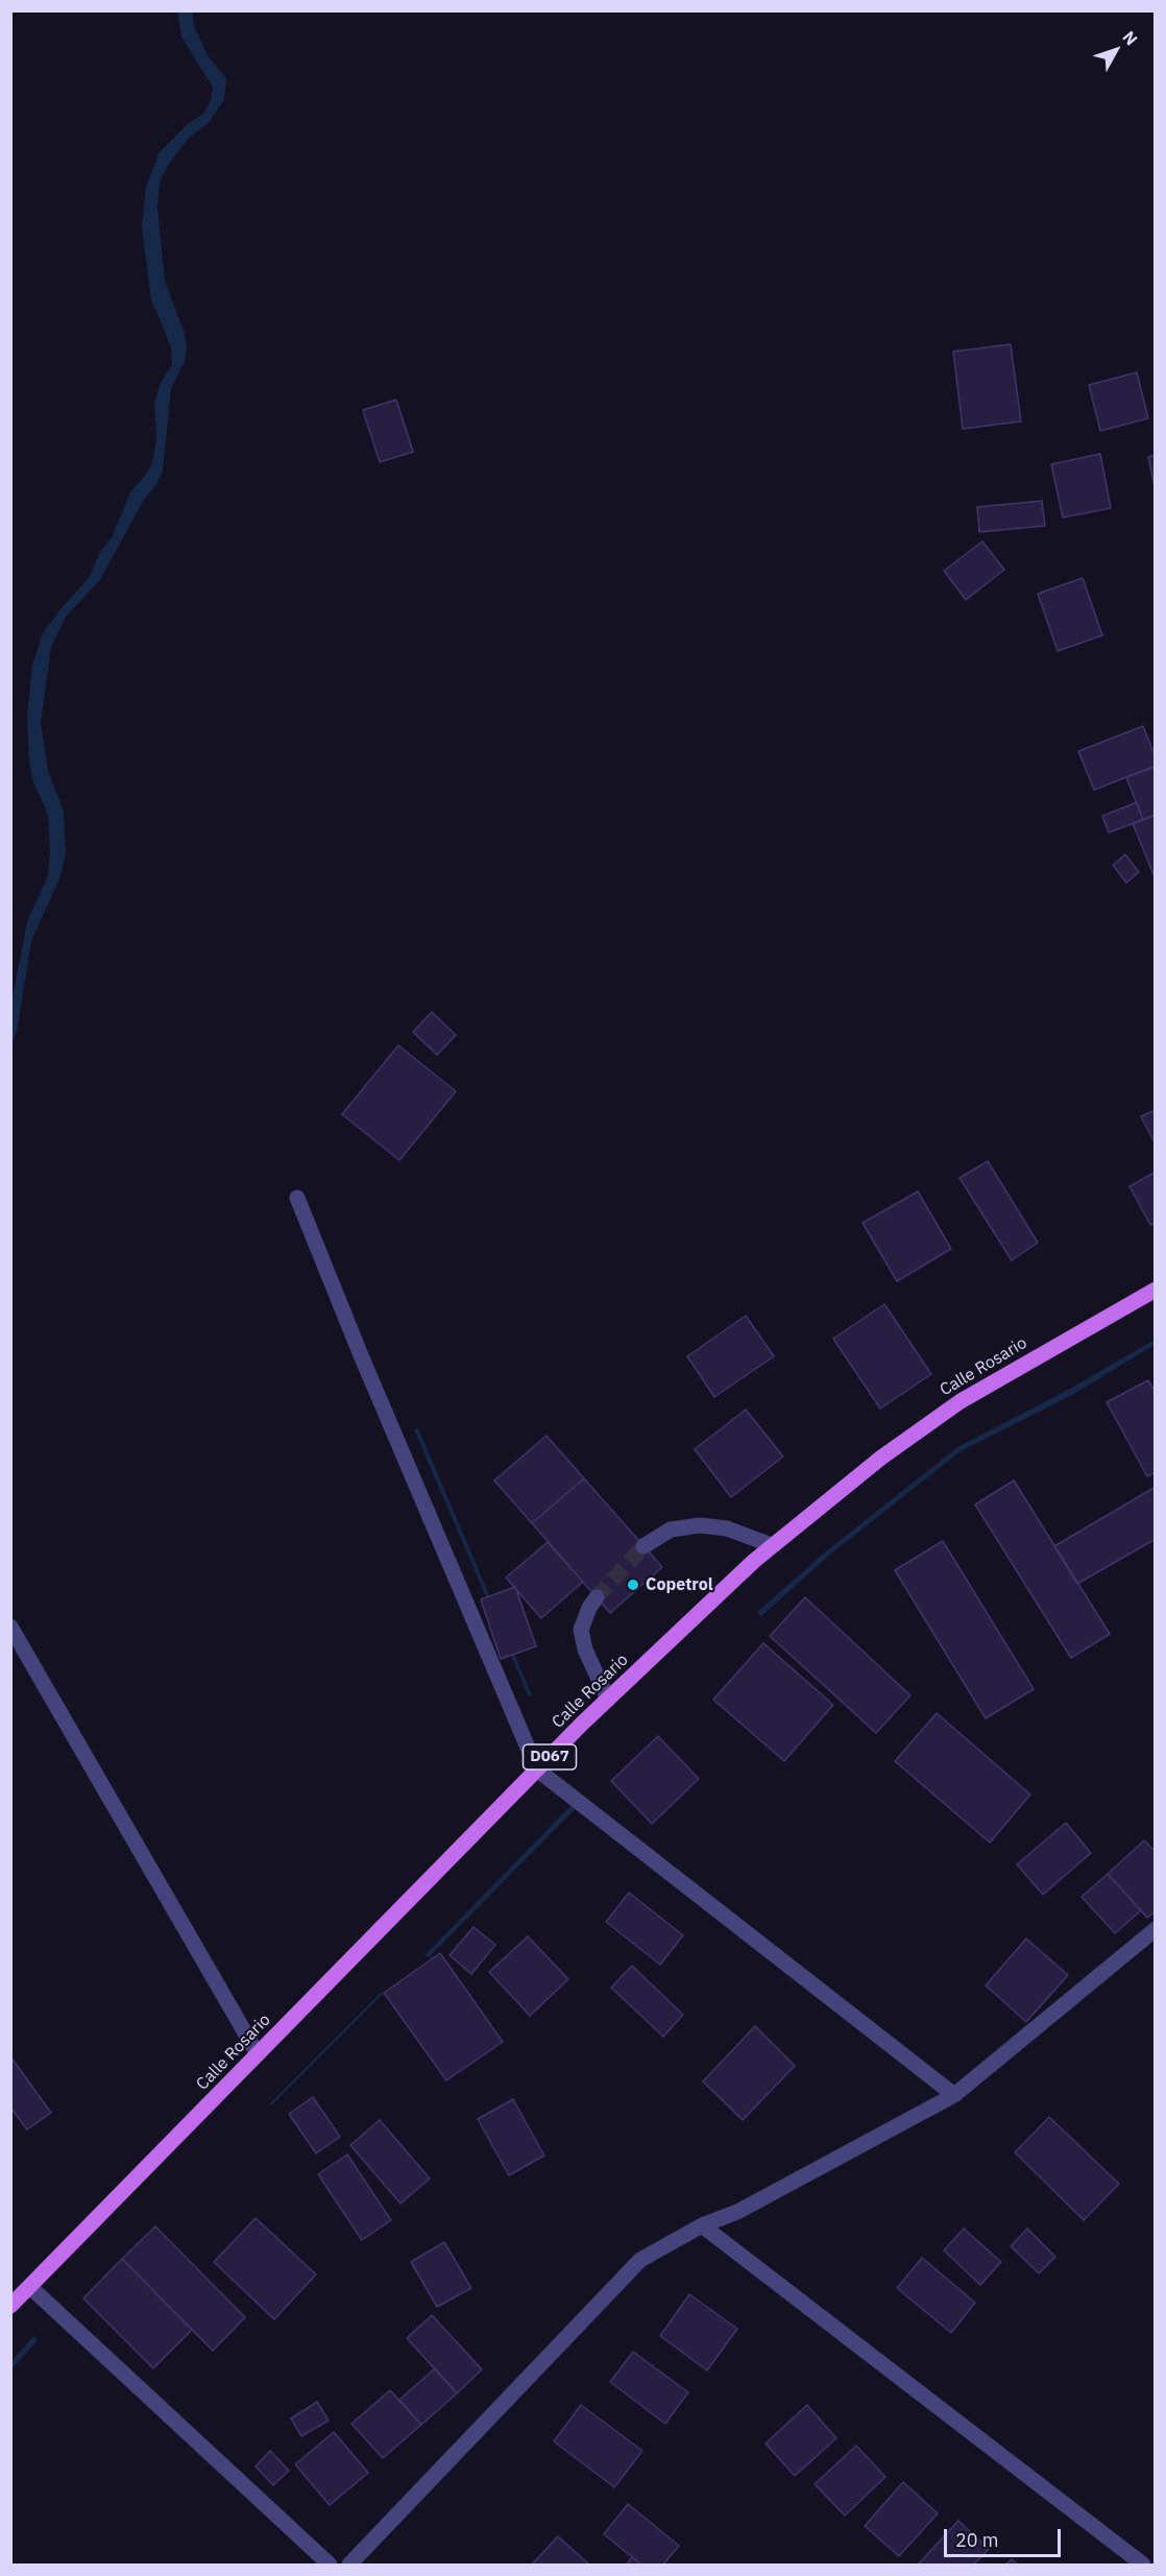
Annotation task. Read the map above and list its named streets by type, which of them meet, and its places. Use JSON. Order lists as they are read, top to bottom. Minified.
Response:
{"streets":{"main road":["Calle Rosario","D067"]},"places":["Copetrol"],"scale_bar":"20 m","north":"top right"}
